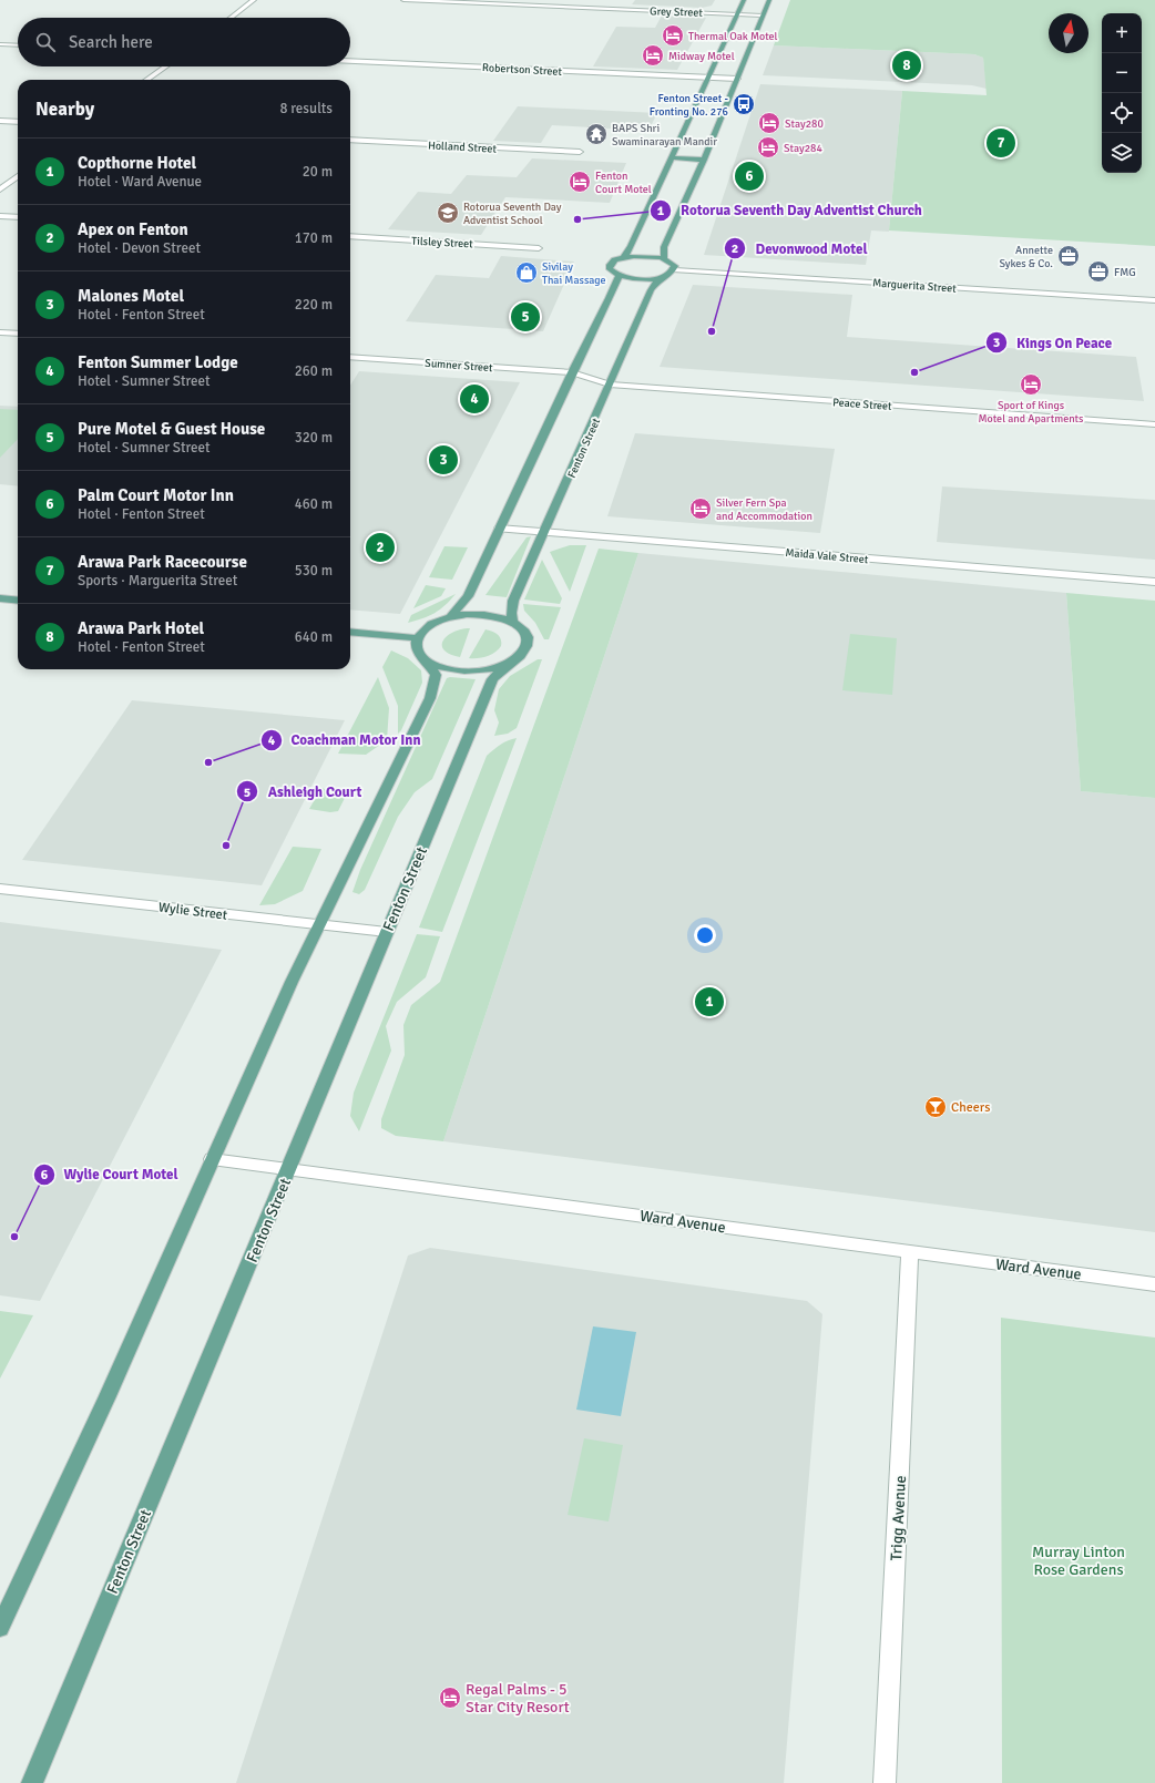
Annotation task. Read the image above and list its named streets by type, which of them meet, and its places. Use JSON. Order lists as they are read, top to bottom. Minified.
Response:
{"streets":{"main road":["Fenton Street"],"street":["Grey Street","Robertson Street","Holland Street","Tilsley Street","Marguerita Street","Sumner Street","Peace Street","Maida Vale Street","Wylie Street","Ward Avenue","Trigg Avenue"]},"crossings":[["Sumner Street","Peace Street"],["Peace Street","Fenton Street"],["Fenton Street","Maida Vale Street"],["Fenton Street","Wylie Street"],["Fenton Street","Ward Avenue"],["Ward Avenue","Trigg Avenue"]],"parks":["Murray Linton Rose Gardens"],"places":{"hotel":["Thermal Oak Motel","Midway Motel","Stay280","Stay284","Fenton Court Motel","Sport of Kings Motel and Apartments","Silver Fern Spa and Accommodation","Regal Palms - 5 Star City Resort"],"bus stop":["Fenton Street - Fronting No. 276"],"temple":["BAPS Shri Swaminarayan Mandir"],"school or university":["Rotorua Seventh Day Adventist School"],"other":["Rotorua Seventh Day Adventist Church","Devonwood Motel","Kings On Peace","Coachman Motor Inn","Ashleigh Court","Wylie Court Motel"],"office":["Annette Sykes & Co.","FMG"],"shop":["Sivilay Thai Massage"],"bar":["Cheers"]},"north":"top","page":{"map_buttons":["+","−"],"search":"Search here","pins":["8","7","6","5","4","3","2","1"],"heading":["Nearby","8 results"],"list":[{"mark":"1","name":"Copthorne Hotel","note":"Hotel · Ward Avenue","value":"20 m"},{"mark":"2","name":"Apex on Fenton","note":"Hotel · Devon Street","value":"170 m"},{"mark":"3","name":"Malones Motel","note":"Hotel · Fenton Street","value":"220 m"},{"mark":"4","name":"Fenton Summer Lodge","note":"Hotel · Sumner Street","value":"260 m"},{"mark":"5","name":"Pure Motel & Guest House","note":"Hotel · Sumner Street","value":"320 m"},{"mark":"6","name":"Palm Court Motor Inn","note":"Hotel · Fenton Street","value":"460 m"},{"mark":"7","name":"Arawa Park Racecourse","note":"Sports · Marguerita Street","value":"530 m"},{"mark":"8","name":"Arawa Park Hotel","note":"Hotel · Fenton Street","value":"640 m"}]}}
